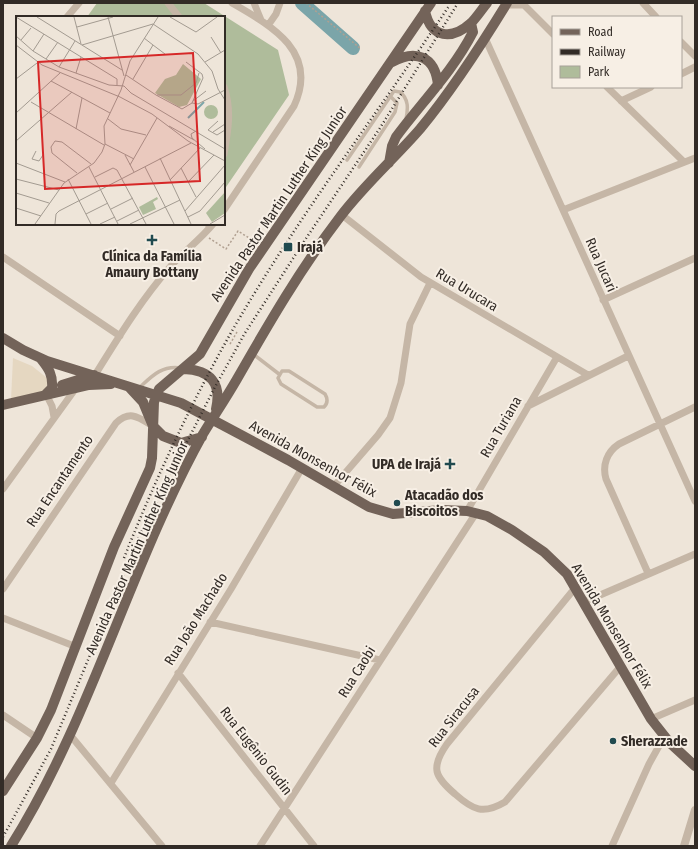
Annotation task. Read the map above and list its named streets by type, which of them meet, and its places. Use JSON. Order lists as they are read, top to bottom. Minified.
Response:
{"streets":{"main road":["Avenida Pastor Martin Luther King Junior","Avenida Monsenhor Félix"],"street":["Rua Jucari","Rua Urucara","Rua Turiana","Rua Encantamento","Rua João Machado","Rua Caobi","Rua Siracusa","Rua Eugênio Gudin"]},"crossings":[["Avenida Pastor Martin Luther King Junior","Rua Jucari"],["Avenida Pastor Martin Luther King Junior","Rua Urucara"],["Avenida Pastor Martin Luther King Junior","Avenida Monsenhor Félix"],["Avenida Pastor Martin Luther King Junior","Rua Encantamento"],["Rua Urucara","Rua Turiana"],["Rua Turiana","Avenida Monsenhor Félix"],["Rua Turiana","Rua Caobi"],["Avenida Monsenhor Félix","Rua João Machado"],["Avenida Monsenhor Félix","Rua Caobi"],["Avenida Monsenhor Félix","Rua Siracusa"],["Rua João Machado","Rua Eugênio Gudin"],["Rua Caobi","Rua Eugênio Gudin"]],"places":{"health":["Clínica da Família Amaury Bottany","UPA de Irajá"],"transit":["Irajá"],"other":["Atacadão dos Biscoitos","Sherazzade"]},"legend":["Road","Railway","Park"]}
